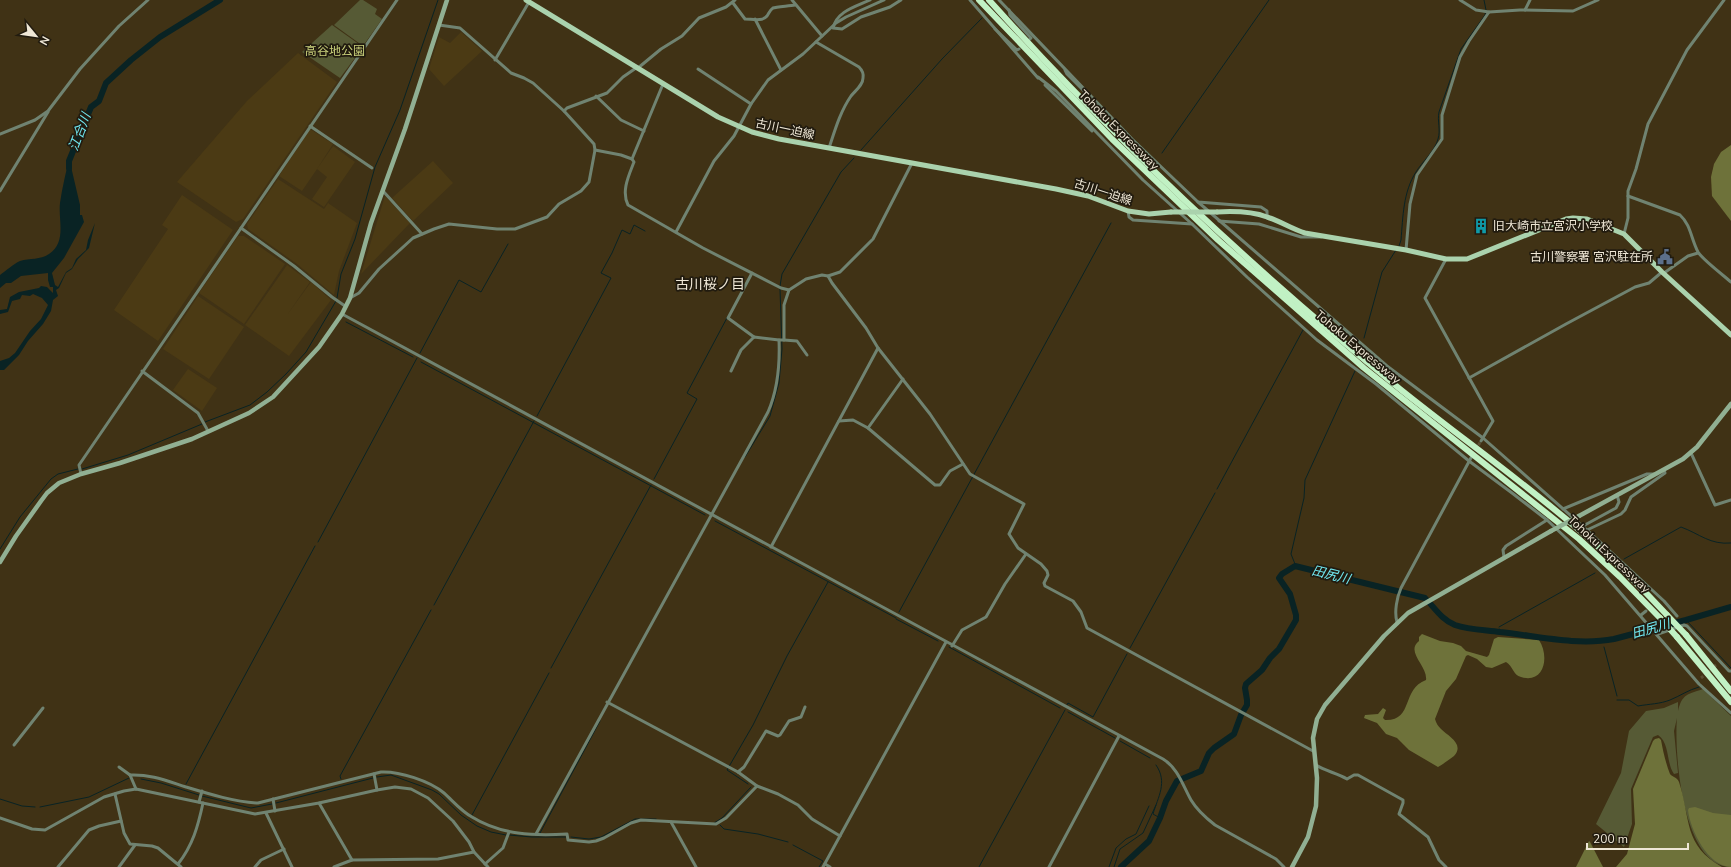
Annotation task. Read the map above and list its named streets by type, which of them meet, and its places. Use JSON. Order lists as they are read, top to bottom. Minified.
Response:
{"streets":{"highway":["Tohoku Expressway"],"main road":["古川一迫線"]},"districts":["古川桜ノ目"],"water":["江合川","田尻川"],"parks":["高谷地公園"],"places":{"building":["旧大崎市立宮沢小学校"],"public building":["古川警察署 宮沢駐在所"]},"scale_bar":"200 m","north":"bottom right"}
